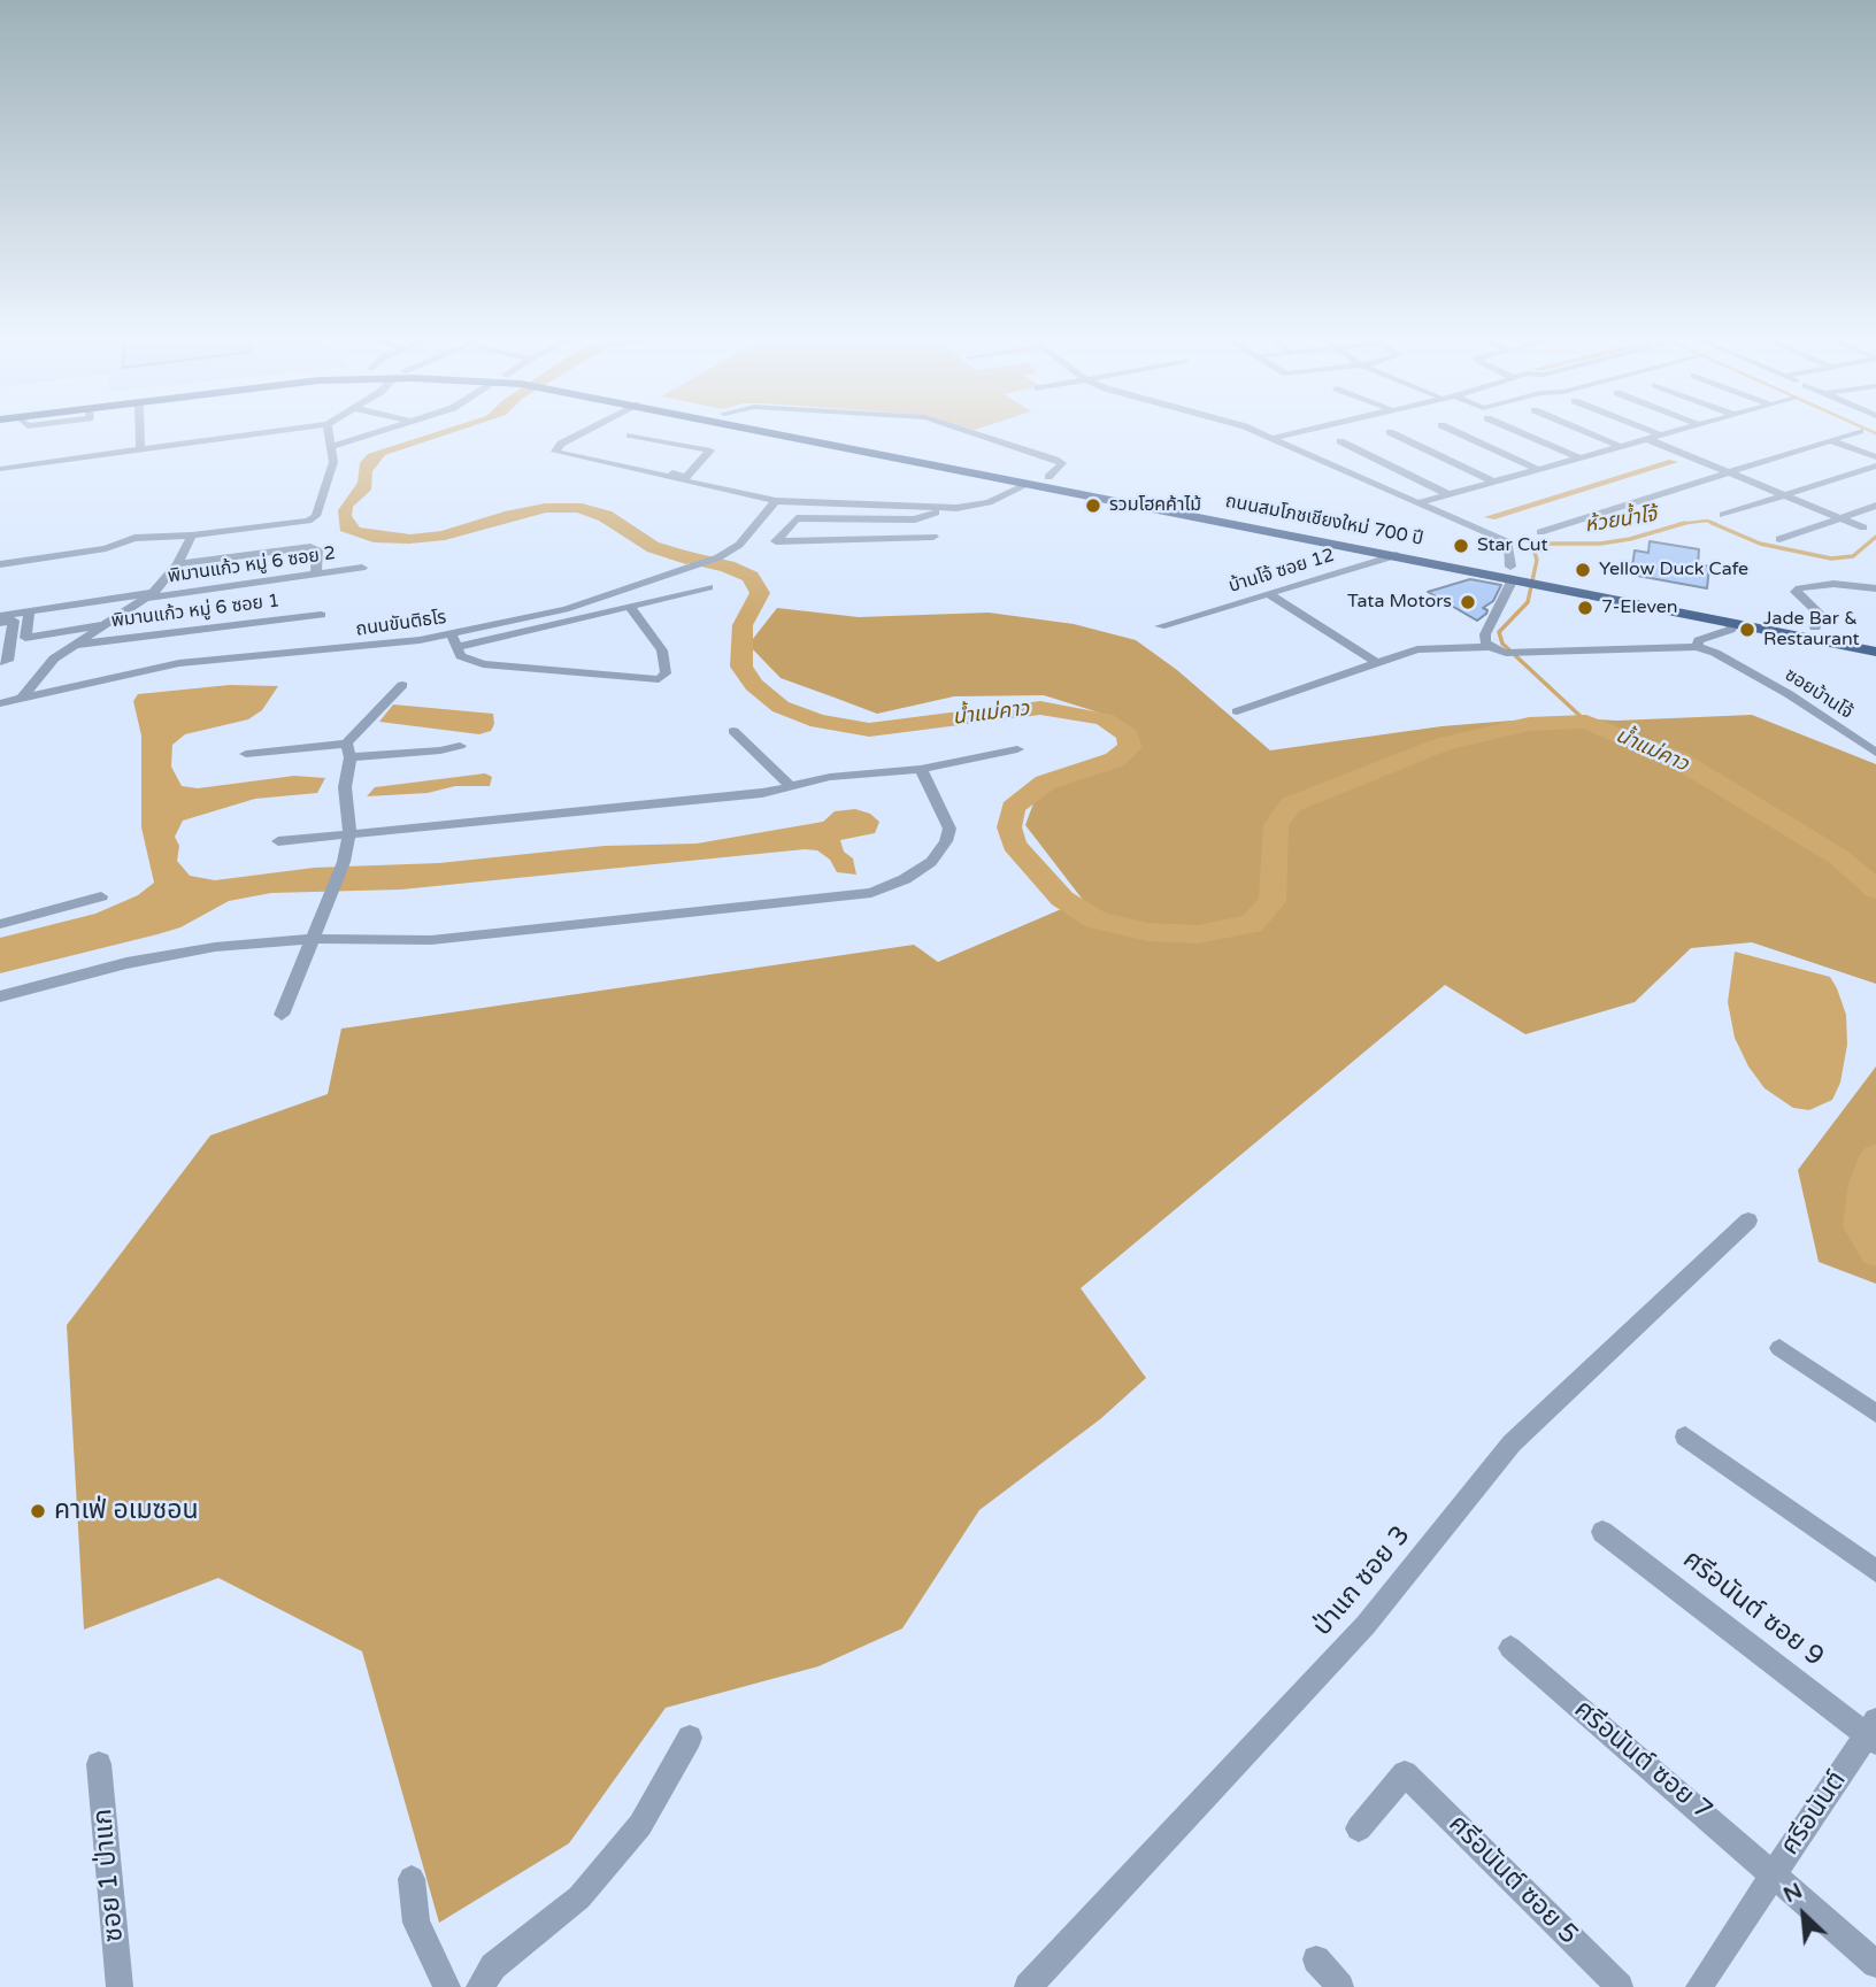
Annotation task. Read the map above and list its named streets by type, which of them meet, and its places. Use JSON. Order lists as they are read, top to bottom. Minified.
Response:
{"streets":{"main road":["ถนนสมโภชเชียงใหม่ 700 ปี"],"street":["พิมานแก้ว หมู่ 6 ซอย 2","บ้านโจ้ ซอย 12","พิมานแก้ว หมู่ 6 ซอย 1","ถนนขันติธโร","ซอยบ้านโจ้","ป่าแก ซอย 3","ศรีอนันต์ ซอย 9","ศรีอนันต์ ซอย 7","ศรีอนันต์","ซอย 1 ป่าแก","ศรีอนันต์ ซอย 5"]},"crossings":[["ถนนสมโภชเชียงใหม่ 700 ปี","บ้านโจ้ ซอย 12"],["ศรีอนันต์ ซอย 9","ศรีอนันต์"],["ศรีอนันต์ ซอย 7","ศรีอนันต์"]],"water":["ห้วยน้ำโจ้","น้ำแม่คาว"],"places":["รวมโฮคค้าไม้","Star Cut","Yellow Duck Cafe","Tata Motors","7-Eleven","Jade Bar & Restaurant","คาเฟ่ อเมซอน"],"north":"top left"}
